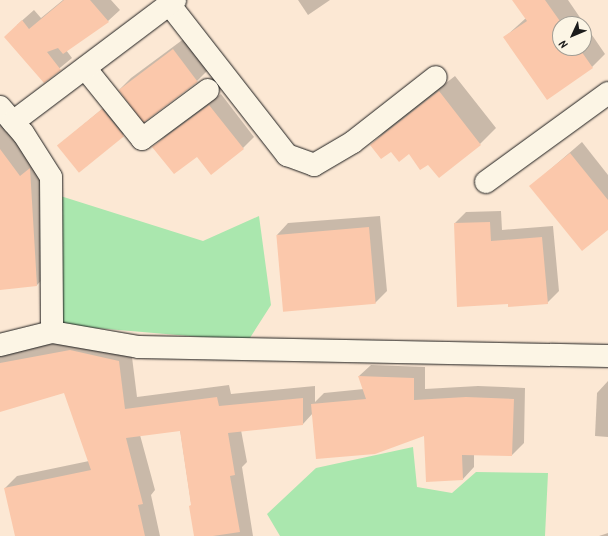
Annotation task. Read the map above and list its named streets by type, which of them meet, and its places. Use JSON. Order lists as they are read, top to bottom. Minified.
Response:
{"north":"bottom left"}
